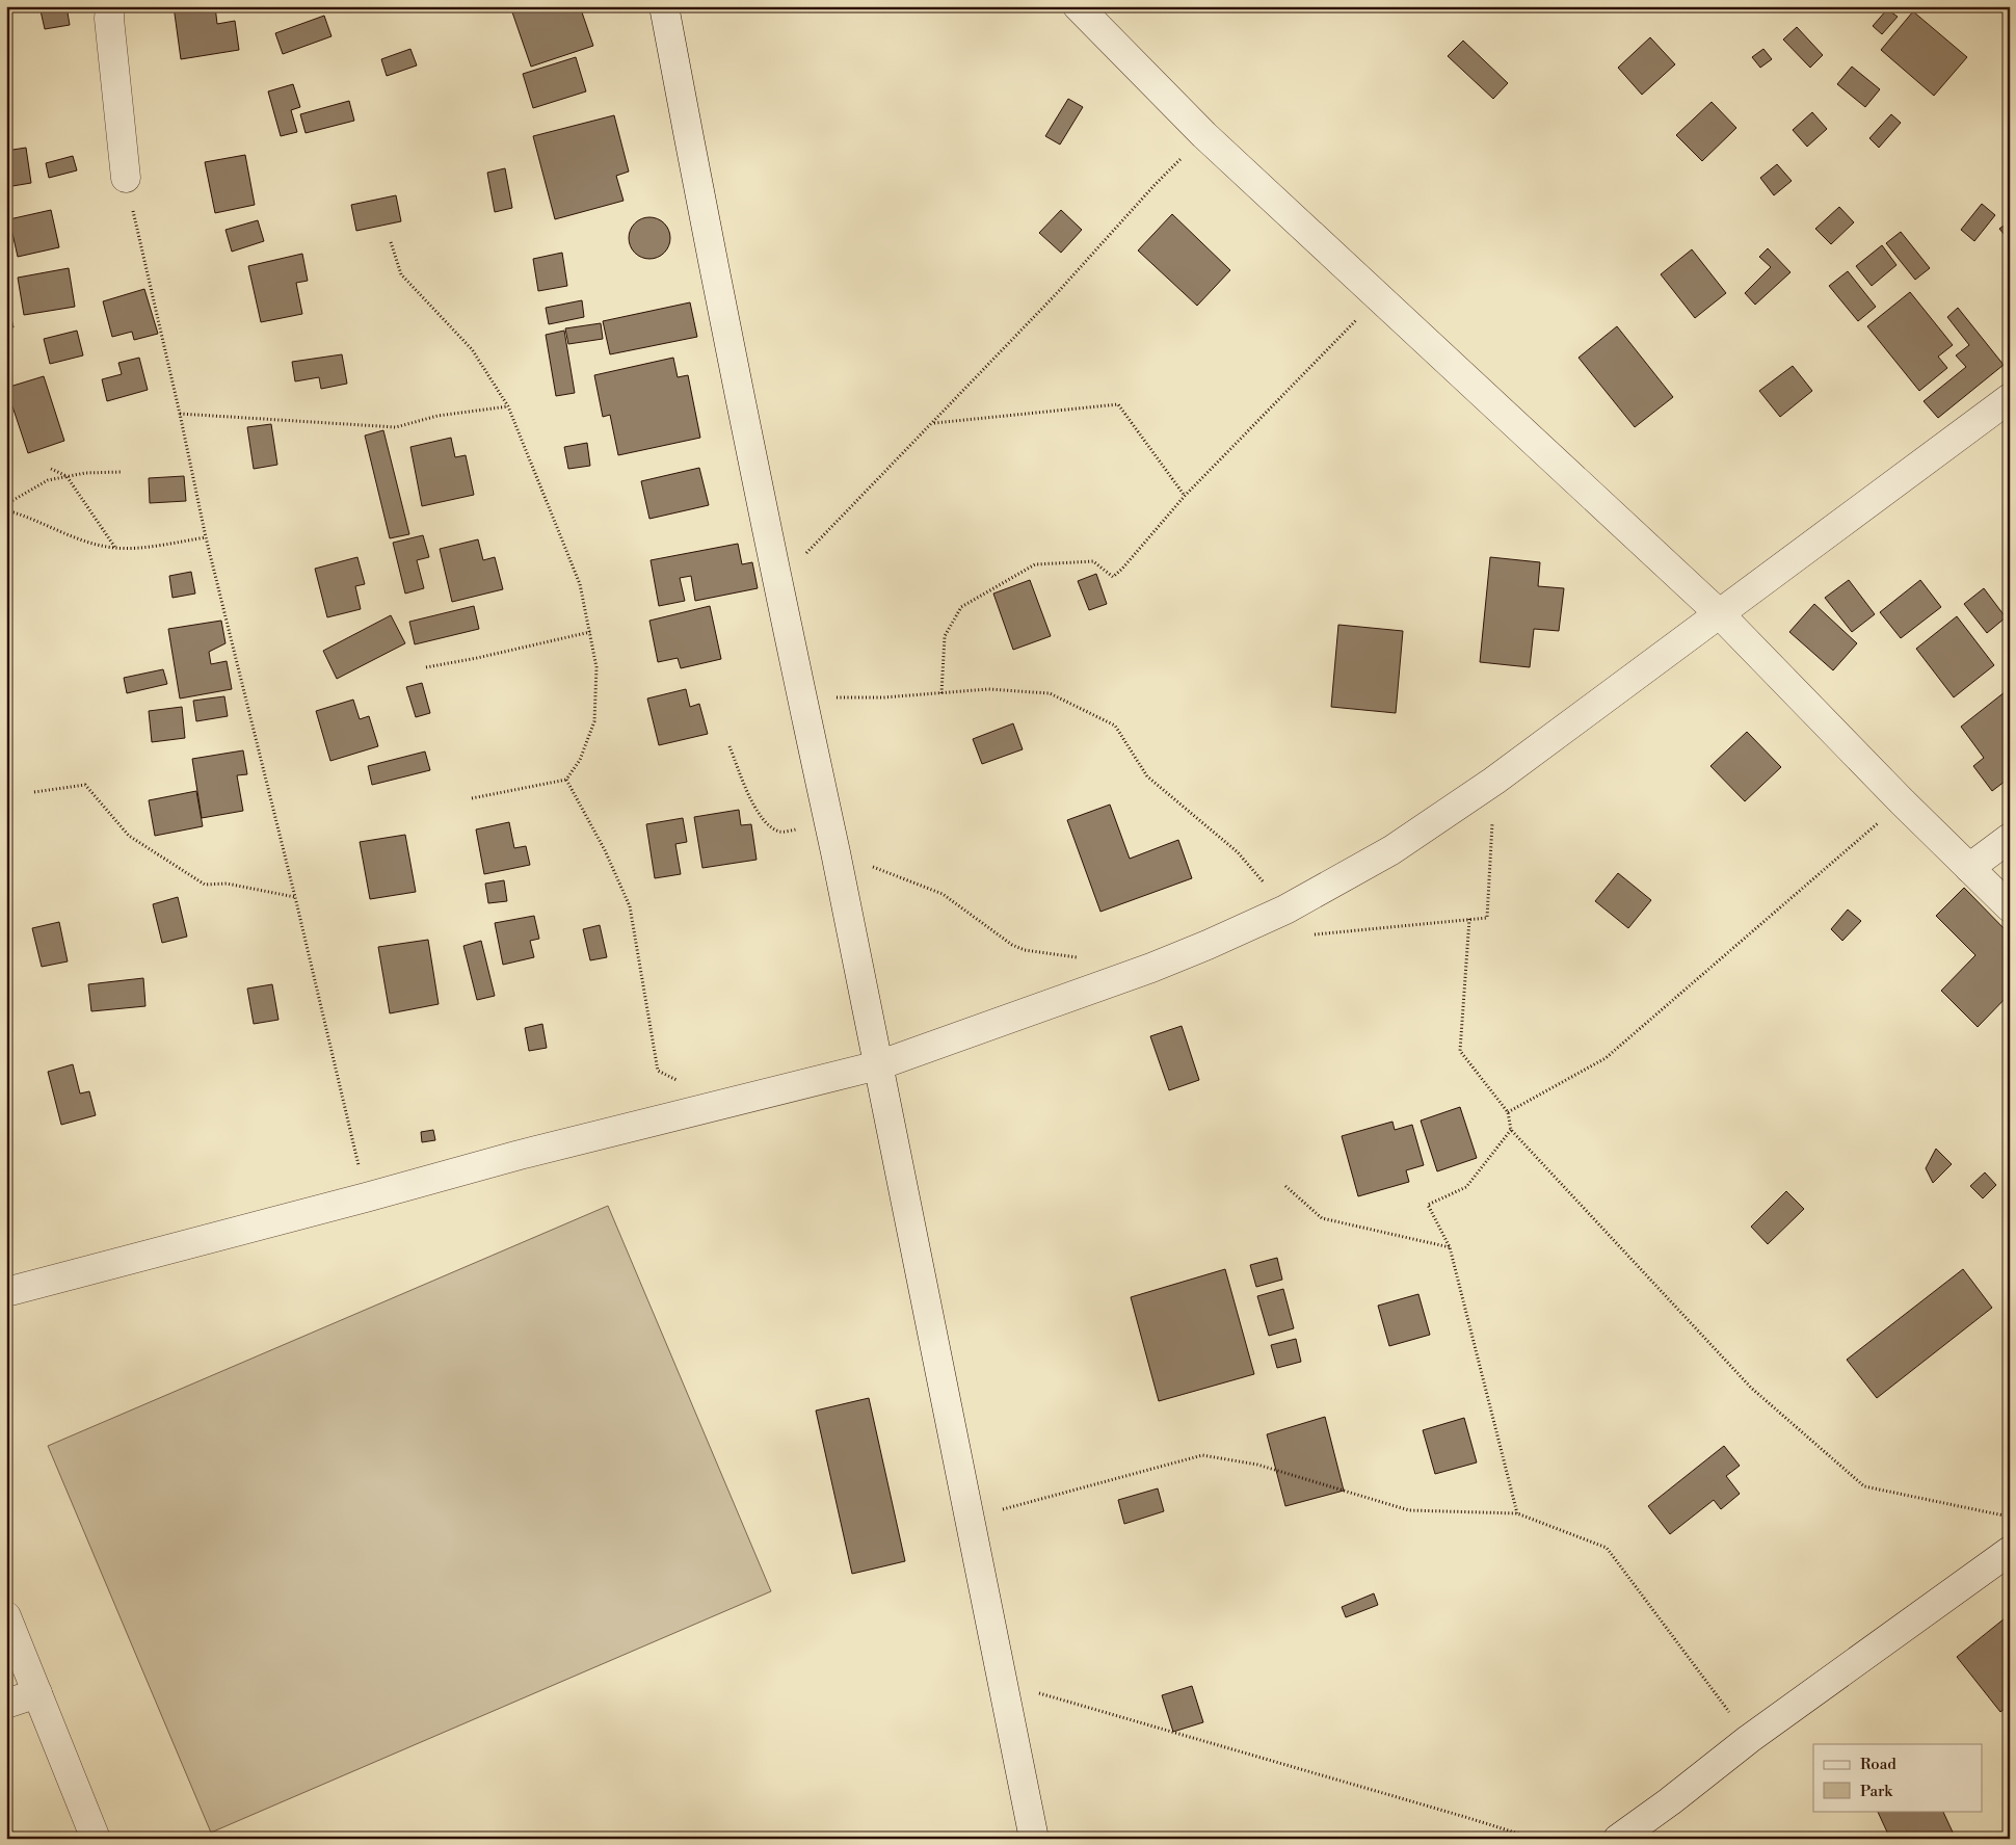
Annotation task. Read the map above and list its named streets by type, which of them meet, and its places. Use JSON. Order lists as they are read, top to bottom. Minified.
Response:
{"legend":["Road","Park"]}
